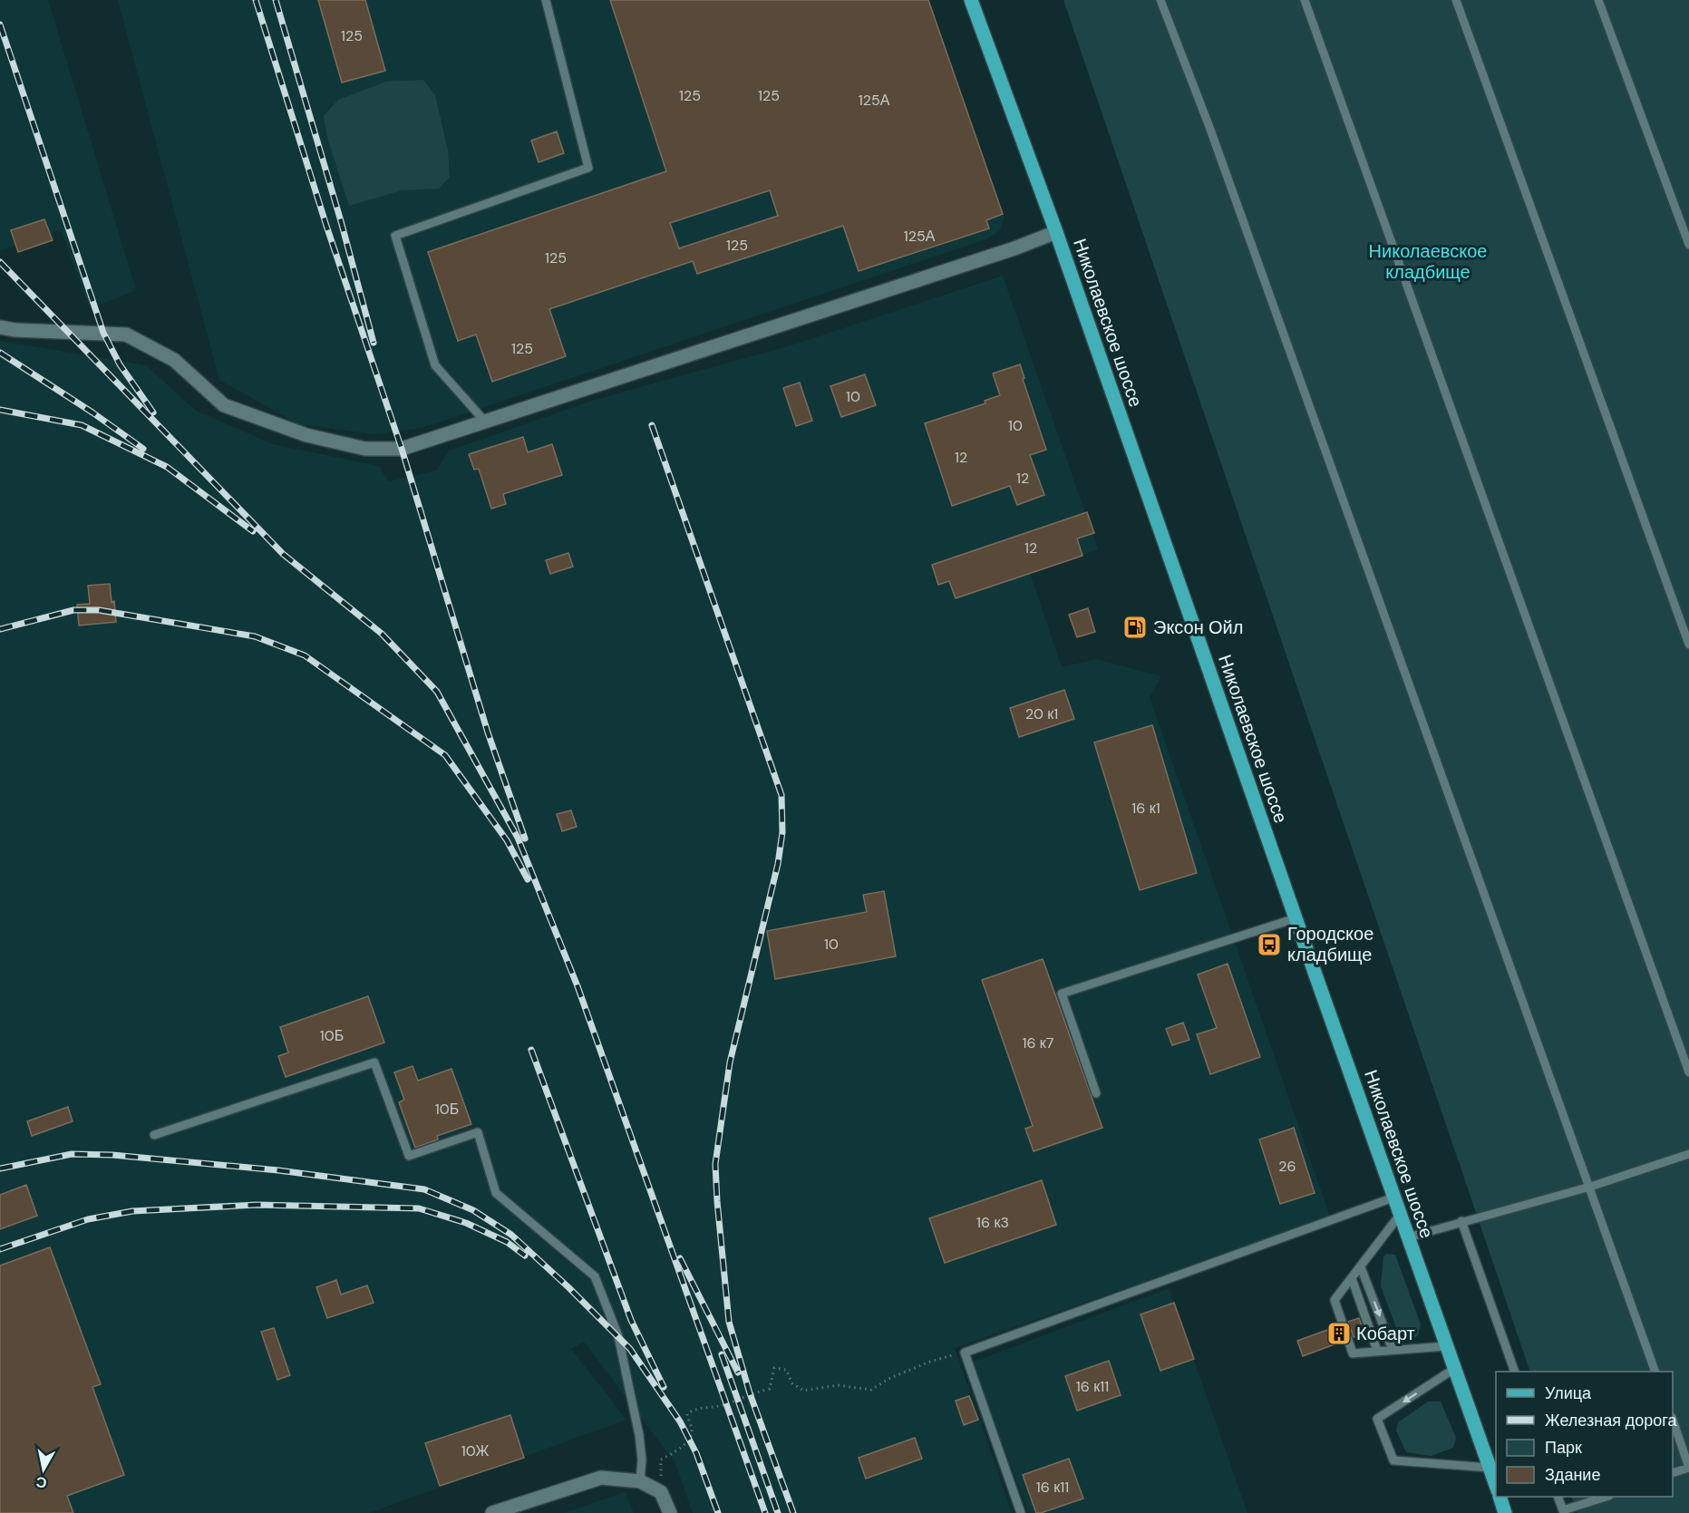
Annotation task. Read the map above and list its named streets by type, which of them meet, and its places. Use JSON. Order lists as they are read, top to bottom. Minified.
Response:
{"streets":{"main road":["Николаевское шоссе"]},"parks":["Николаевское кладбище"],"places":{"fuel station":["Эксон Ойл"],"bus stop":["Городское кладбище"],"building":["Кобарт"]},"house_numbers":["125","125","125","125А","125А","125","125","125","10","10","12","12","12","20 к1","16 к1","10","10Б","16 к7","10Б","26","16 к3","16 к11","10Ж","16 к11"],"legend":["Улица","Железная дорога","Парк","Здание"],"north":"bottom"}
